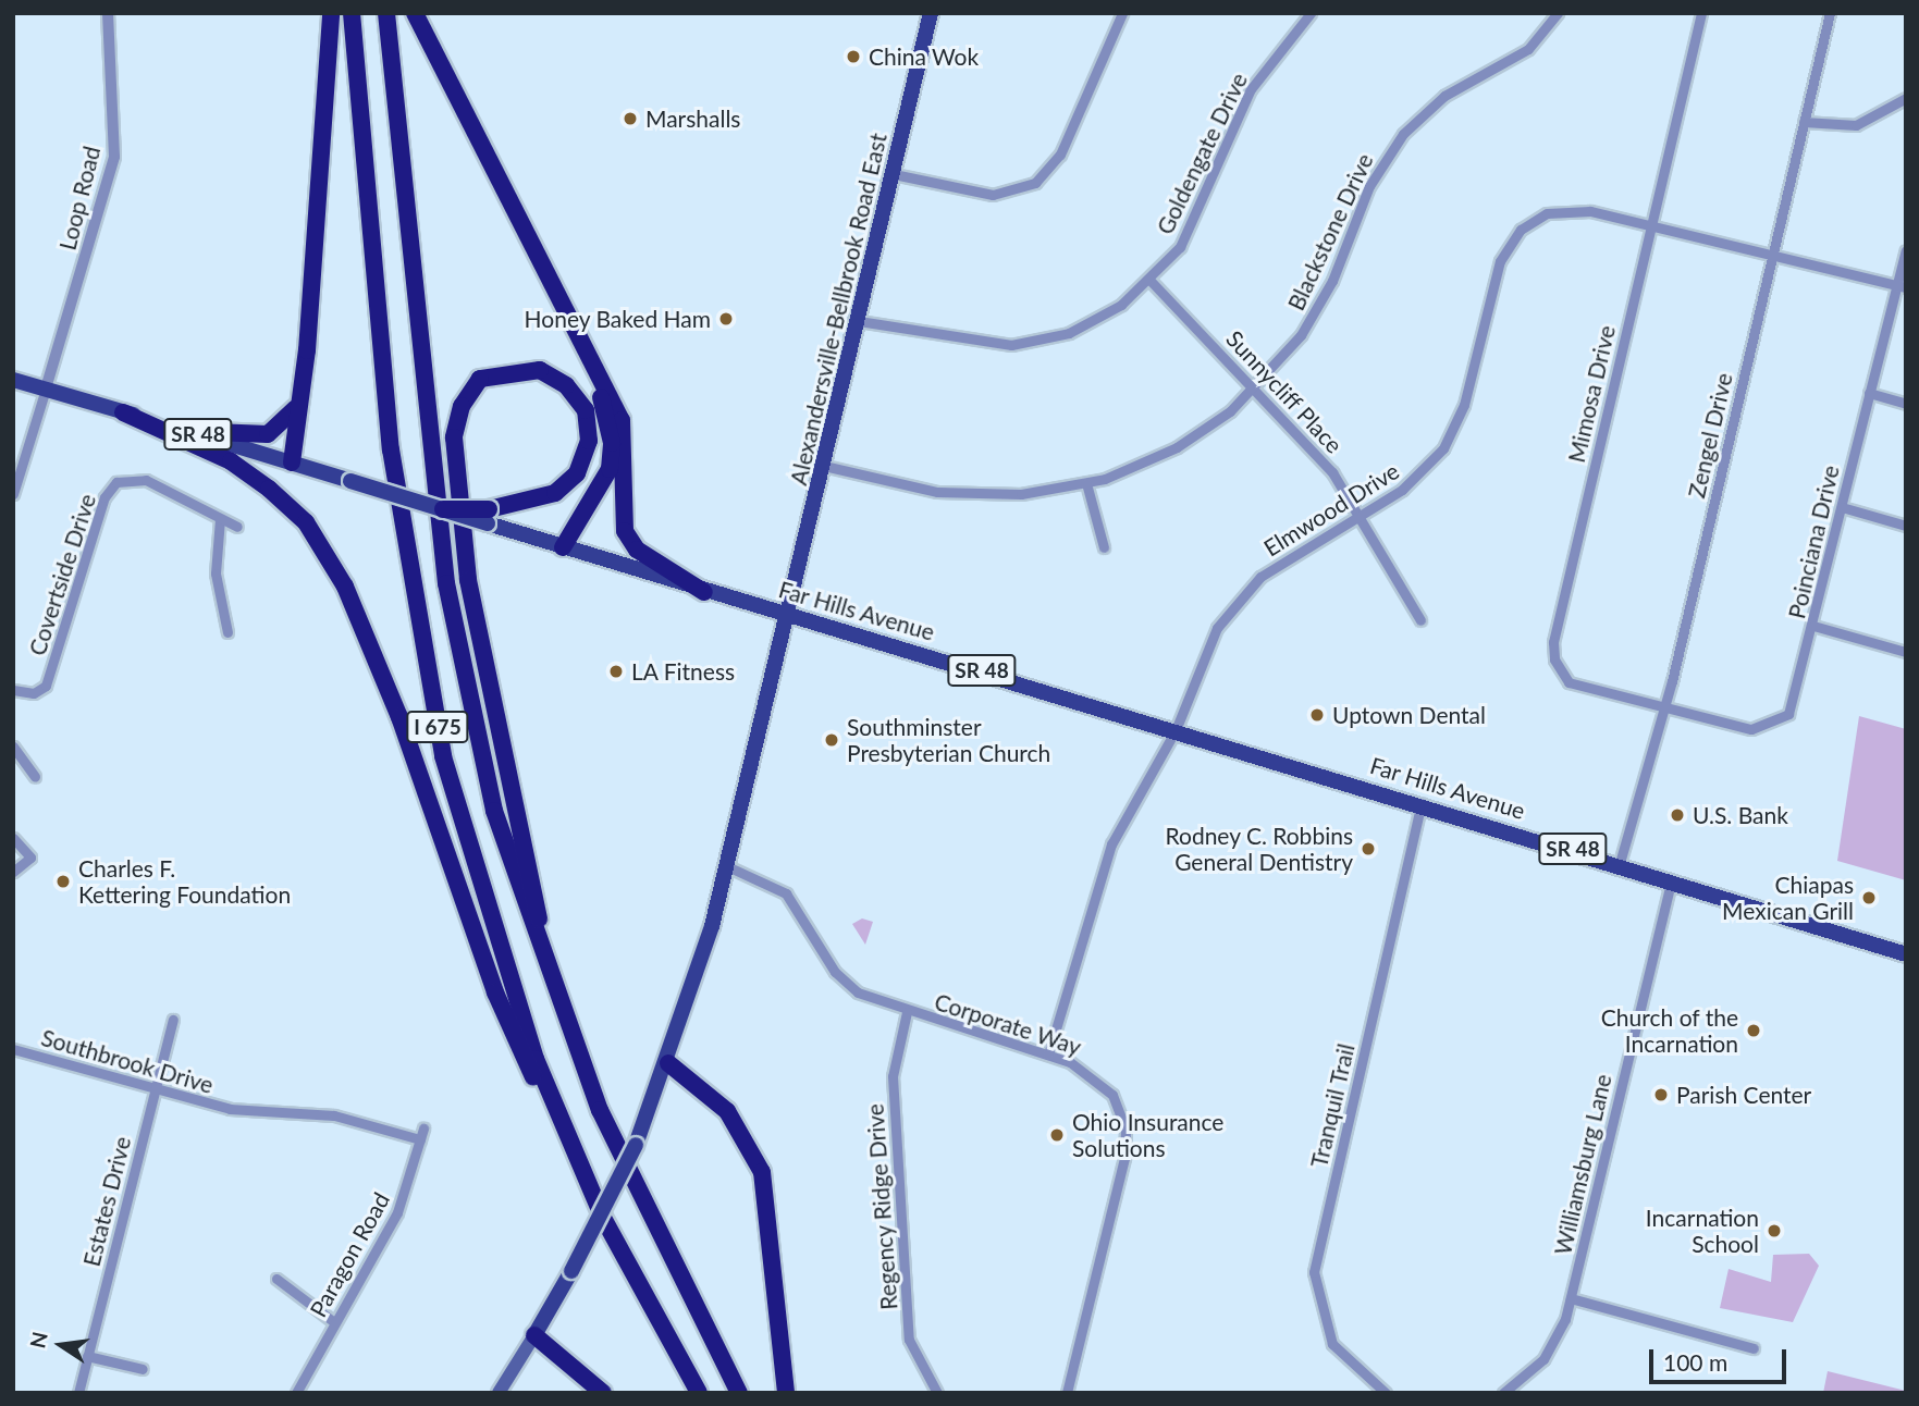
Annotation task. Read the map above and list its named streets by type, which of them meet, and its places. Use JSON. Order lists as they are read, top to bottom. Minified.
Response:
{"streets":{"highway":["I 675"],"main road":["Alexandersville-Bellbrook Road East","SR 48","Far Hills Avenue"],"street":["Goldengate Drive","Loop Road","Blackstone Drive","Sunnycliff Place","Mimosa Drive","Zengel Drive","Elmwood Drive","Poinciana Drive","Covertside Drive","Corporate Way","Southbrook Drive","Tranquil Trail","Williamsburg Lane","Estates Drive","Regency Ridge Drive","Paragon Road"]},"crossings":[["Goldengate Drive","Alexandersville-Bellbrook Road East"],["Goldengate Drive","Sunnycliff Place"],["Loop Road","SR 48"],["Blackstone Drive","Alexandersville-Bellbrook Road East"],["Blackstone Drive","Sunnycliff Place"],["Alexandersville-Bellbrook Road East","Far Hills Avenue"],["Alexandersville-Bellbrook Road East","Corporate Way"],["Sunnycliff Place","Elmwood Drive"],["Mimosa Drive","Zengel Drive"],["Mimosa Drive","Elmwood Drive"],["Mimosa Drive","Poinciana Drive"],["Zengel Drive","Elmwood Drive"],["Zengel Drive","Poinciana Drive"],["Zengel Drive","Far Hills Avenue"],["Elmwood Drive","Poinciana Drive"],["Elmwood Drive","Far Hills Avenue"],["Elmwood Drive","Corporate Way"],["Far Hills Avenue","Tranquil Trail"],["Far Hills Avenue","Williamsburg Lane"],["Corporate Way","Regency Ridge Drive"],["Southbrook Drive","Estates Drive"],["Southbrook Drive","Paragon Road"]],"places":["China Wok","Marshalls","Honey Baked Ham","LA Fitness","Uptown Dental","Southminster Presbyterian Church","U.S. Bank","Rodney C. Robbins General Dentistry","Charles F. Kettering Foundation","Chiapas Mexican Grill","Church of the Incarnation","Parish Center","Ohio Insurance Solutions","Incarnation School"],"scale_bar":"100 m","north":"left"}
